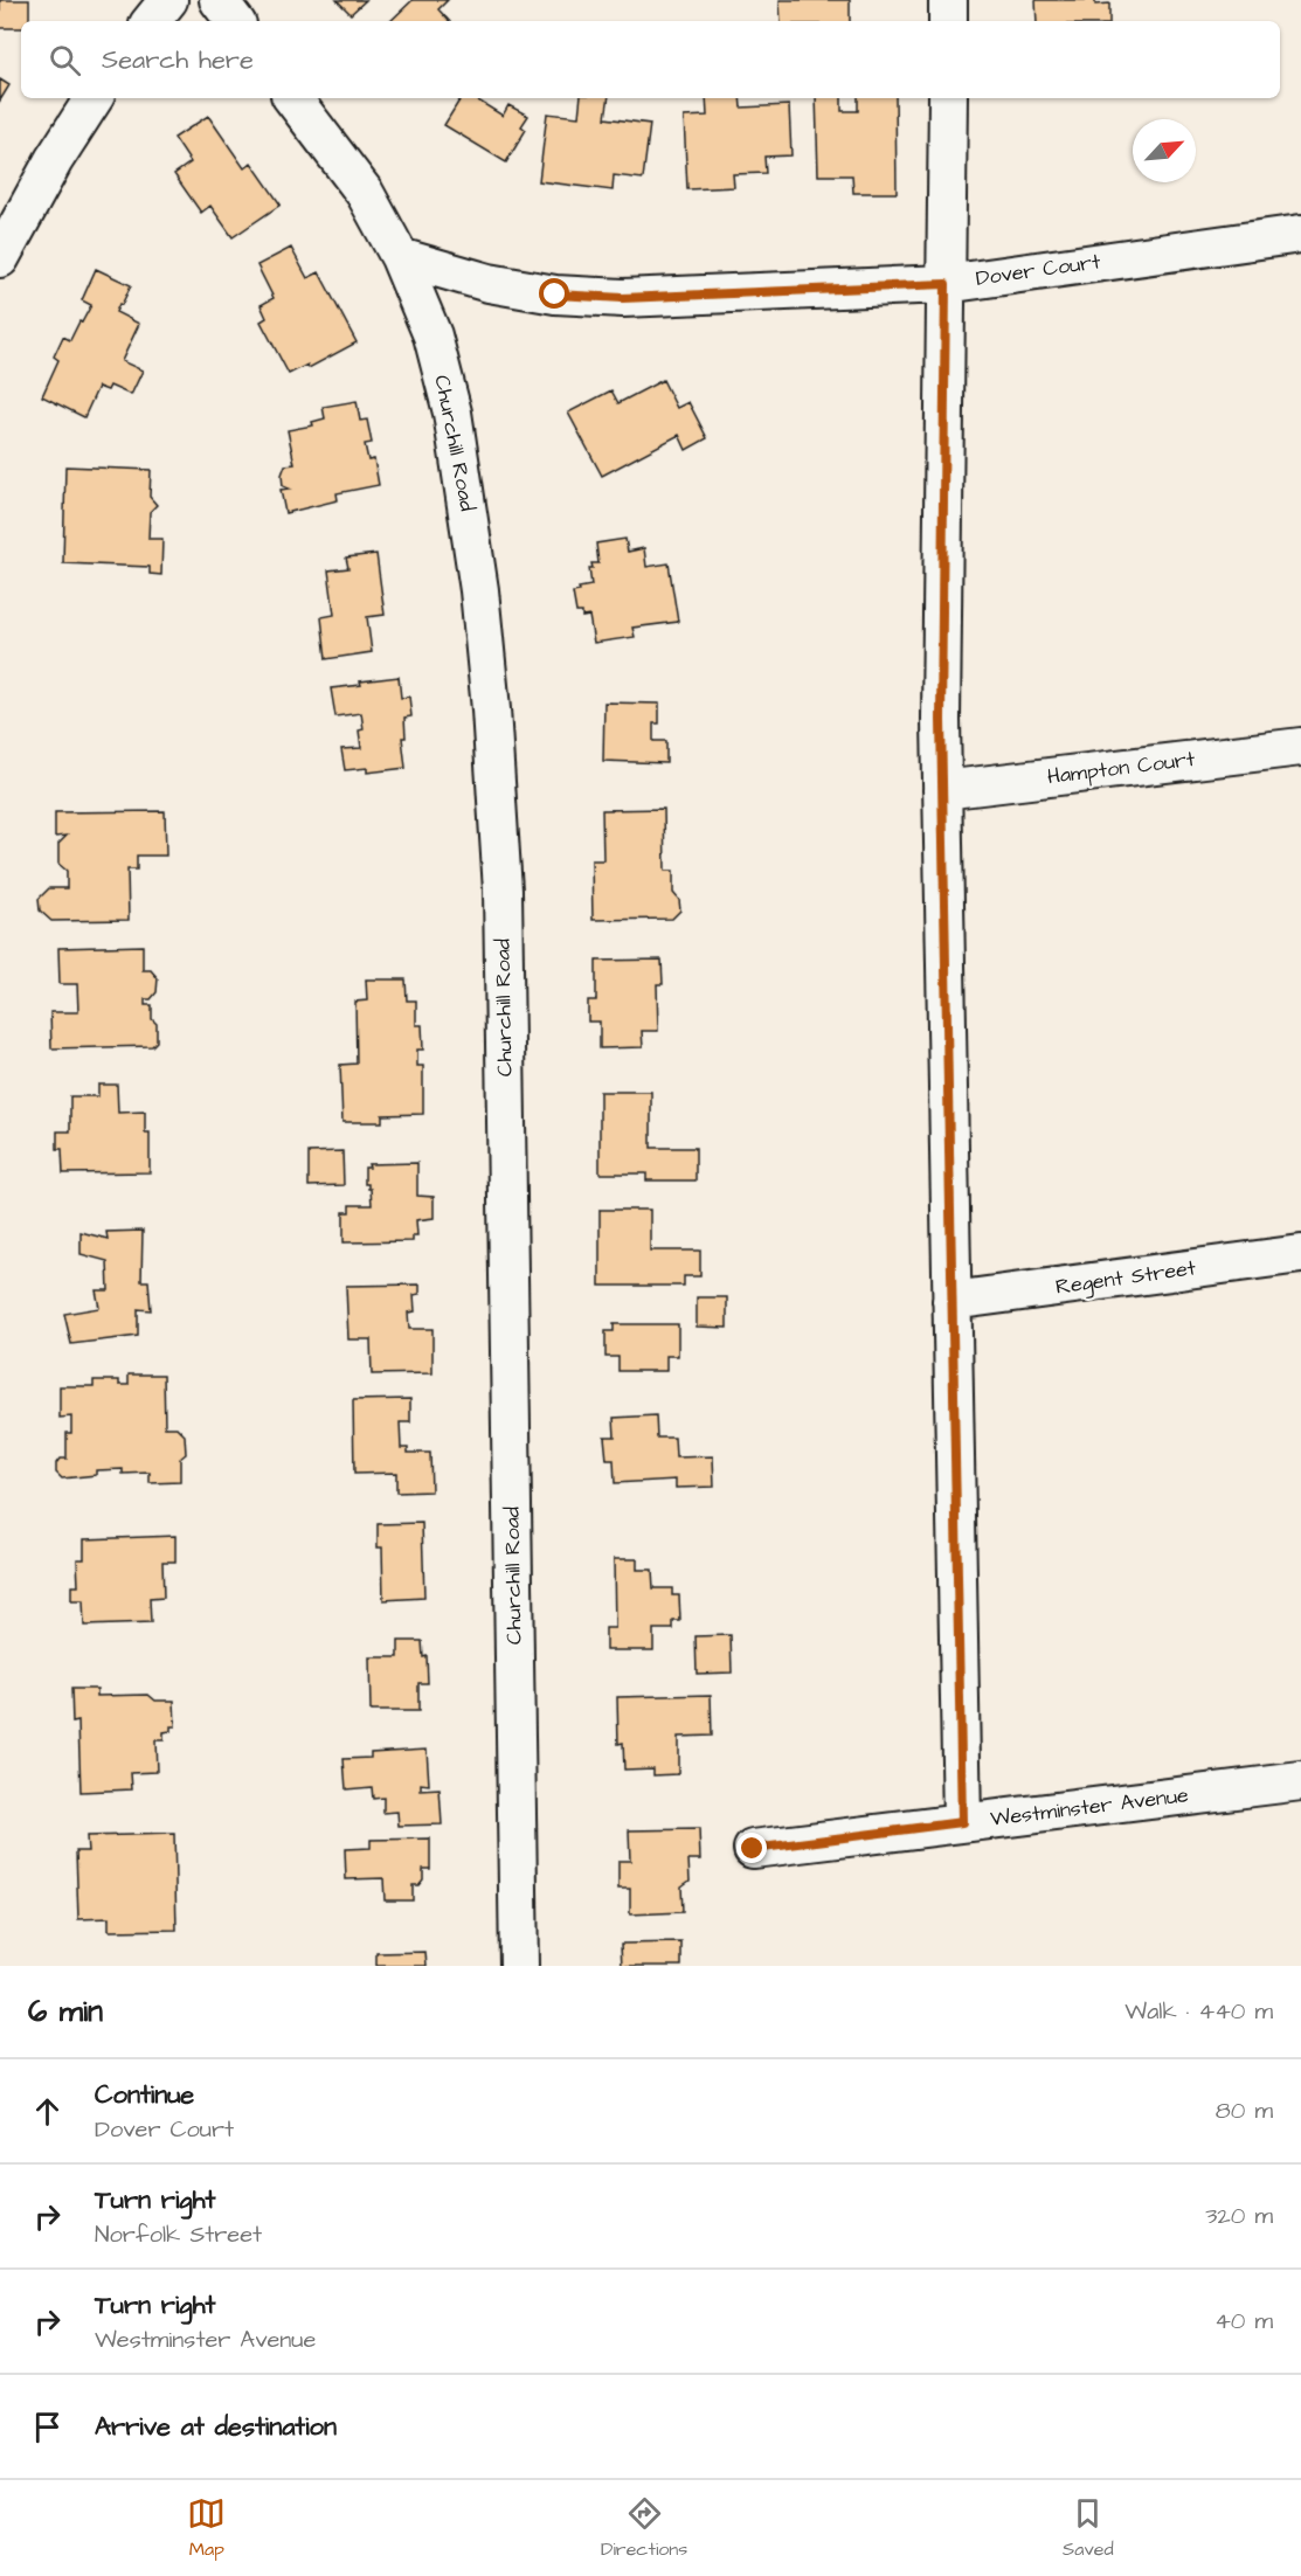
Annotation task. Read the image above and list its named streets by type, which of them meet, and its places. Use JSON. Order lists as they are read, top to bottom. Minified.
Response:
{"streets":{"street":["Dover Court","Churchill Road","Hampton Court","Regent Street","Westminster Avenue"]},"crossings":[["Dover Court","Churchill Road"]],"north":"top right","page":{"search":"Search here","heading":["6 min","Walk · 440 m"],"list":[["Continue","Dover Court","80 m"],["Turn right","Norfolk Street","320 m"],["Turn right","Westminster Avenue","40 m"],"Arrive at destination"],"nav":["Map","Directions","Saved"]}}
